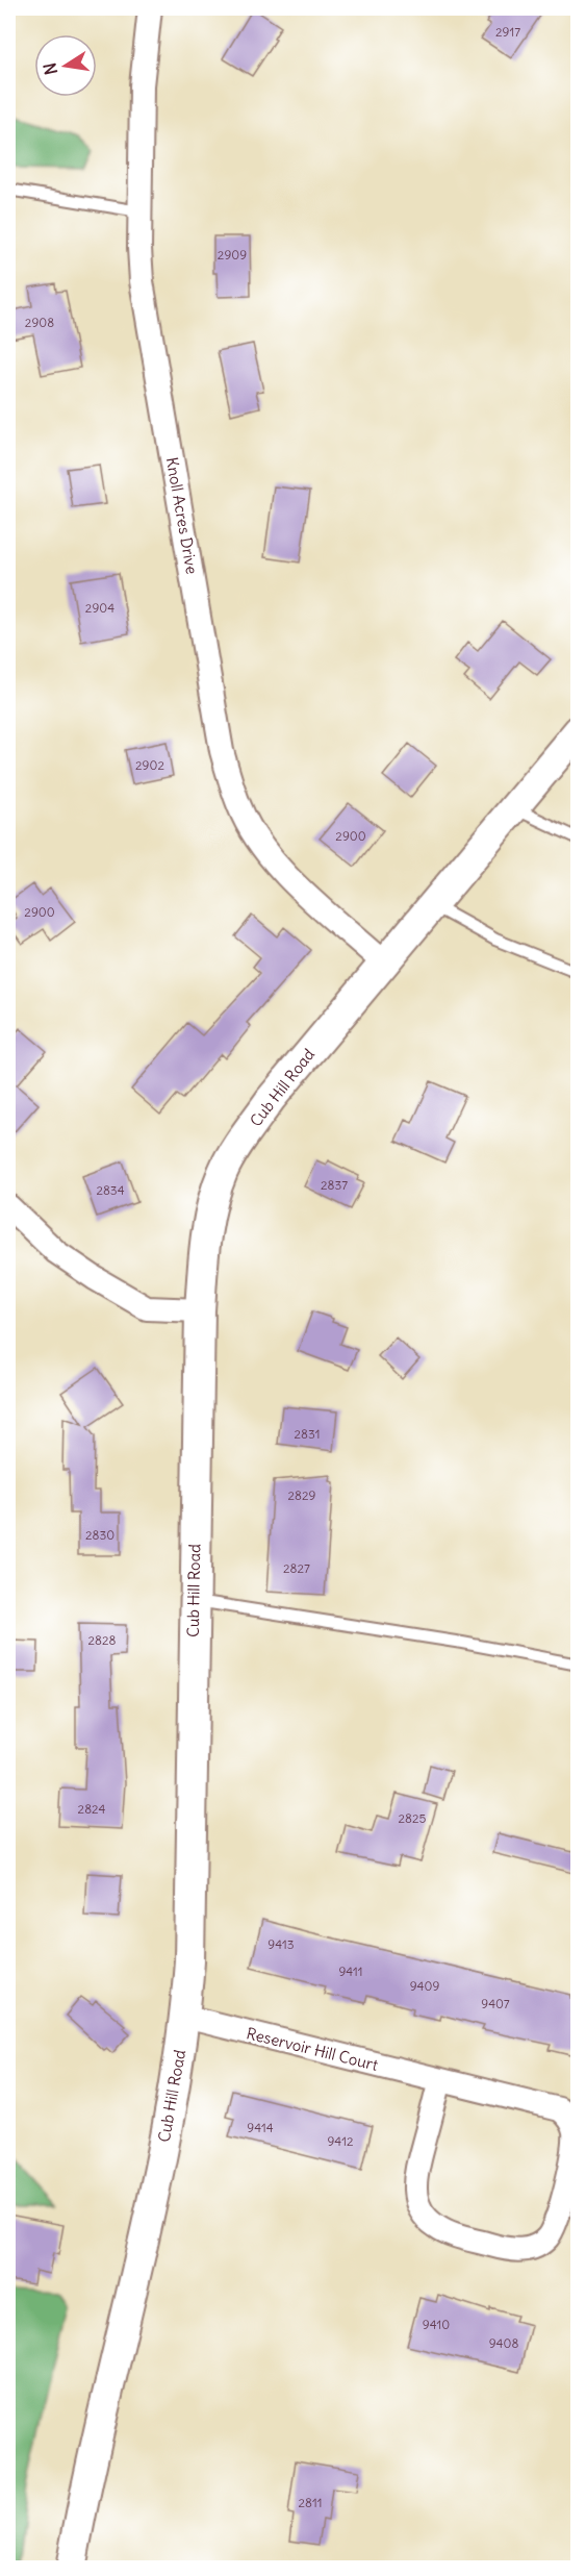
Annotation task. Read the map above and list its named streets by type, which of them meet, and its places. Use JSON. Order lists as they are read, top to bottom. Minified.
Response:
{"streets":{"street":["Knoll Acres Drive","Cub Hill Road","Reservoir Hill Court"]},"crossings":[["Knoll Acres Drive","Cub Hill Road"],["Cub Hill Road","Reservoir Hill Court"]],"house_numbers":["2917","2909","2908","2904","2902","2900","2900","2837","2834","2831","2829","2830","2827","2828","2824","2825","9413","9411","9409","9407","9414","9412","9410","9408","2811"],"north":"left"}
